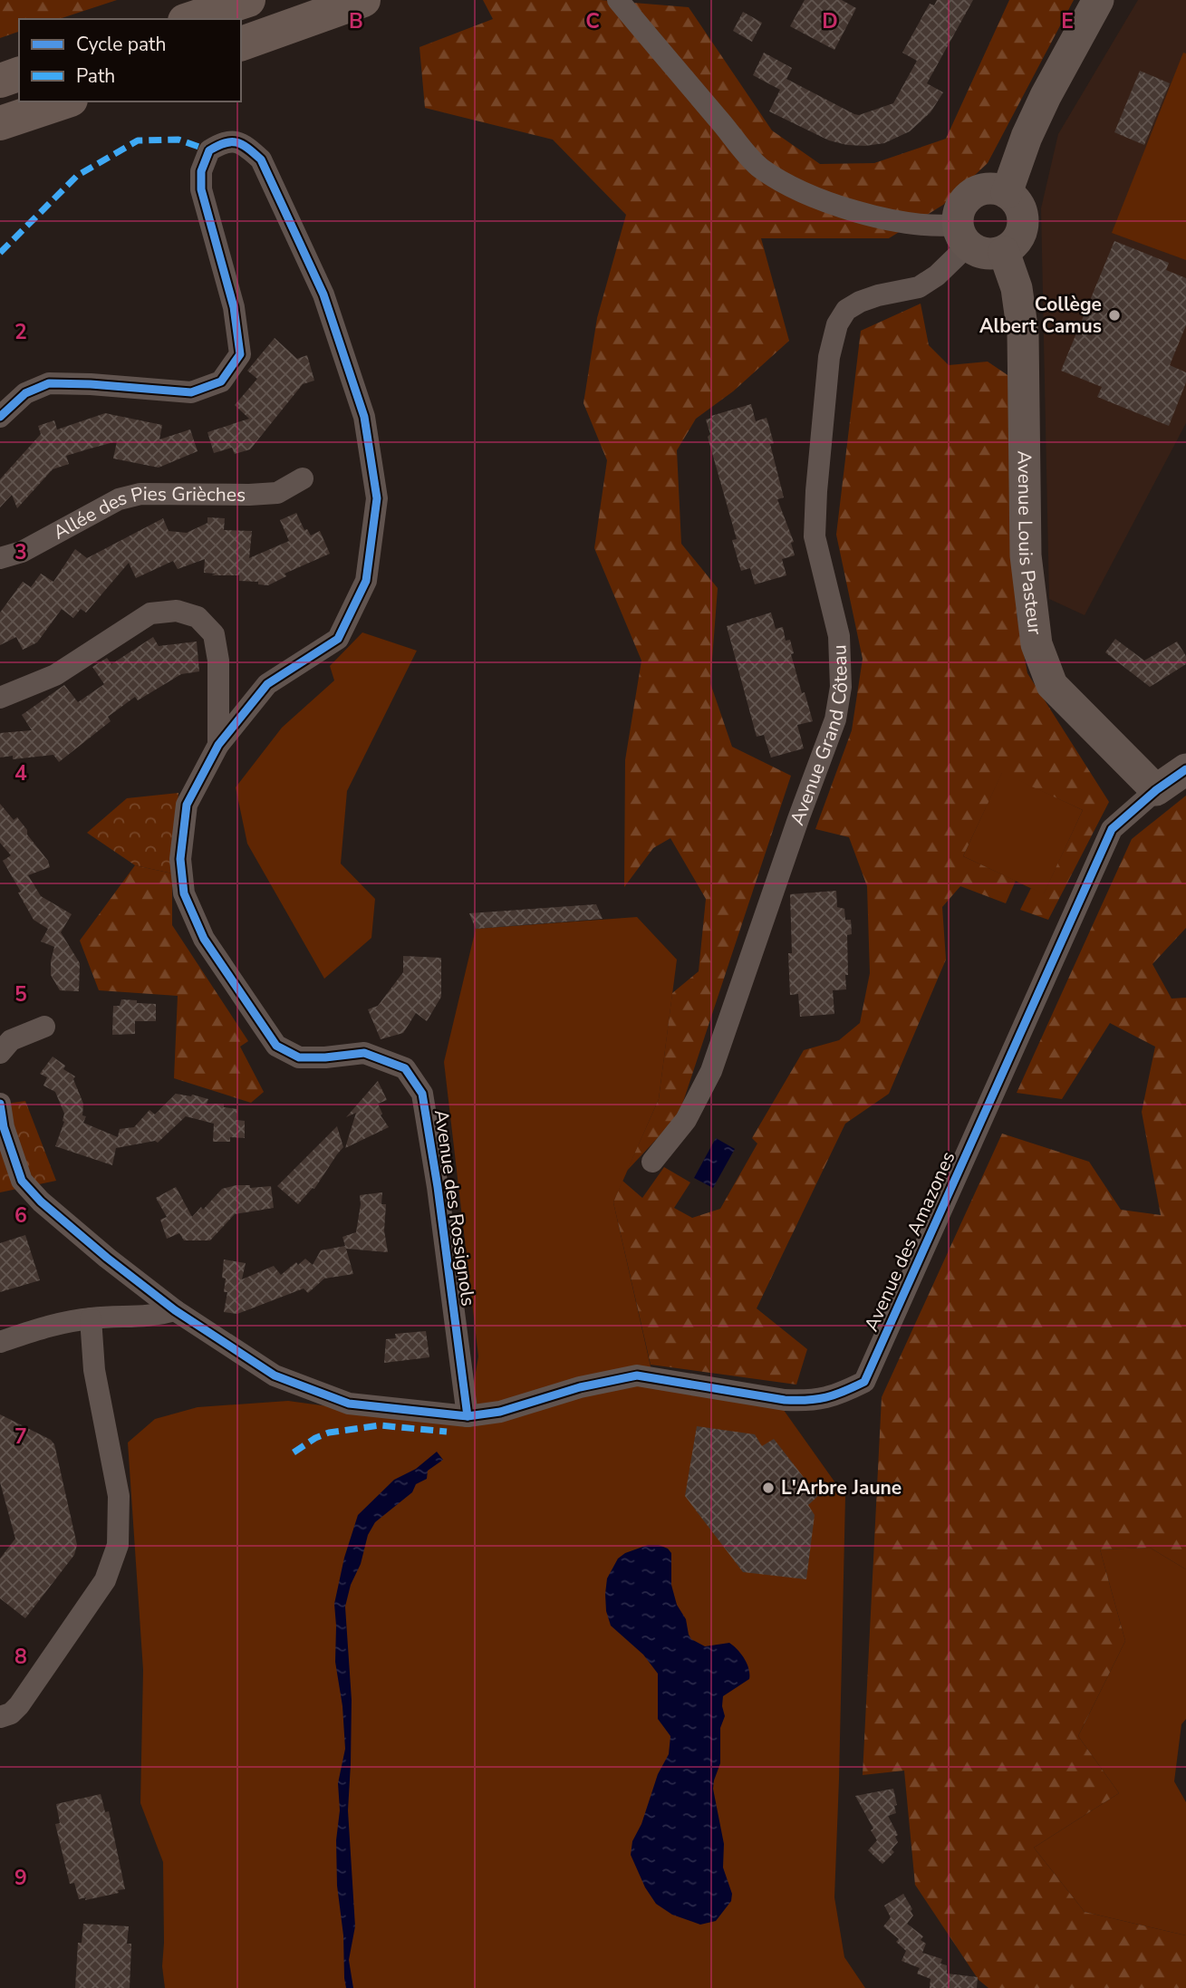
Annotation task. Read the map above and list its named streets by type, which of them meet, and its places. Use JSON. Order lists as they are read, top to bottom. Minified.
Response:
{"streets":{"street":["Allée des Pies Grièches","Avenue Louis Pasteur","Avenue Grand Côteau","Avenue des Rossignols","Avenue des Amazones"]},"crossings":[["Avenue Louis Pasteur","Avenue Grand Côteau"],["Avenue Louis Pasteur","Avenue des Amazones"],["Avenue des Rossignols","Avenue des Amazones"]],"places":["Collège Albert Camus","L'Arbre Jaune"],"legend":["Cycle path","Path"],"grid":{"columns":["B","C","D","E"],"rows":["2","3","4","5","6","7","8","9"]}}
